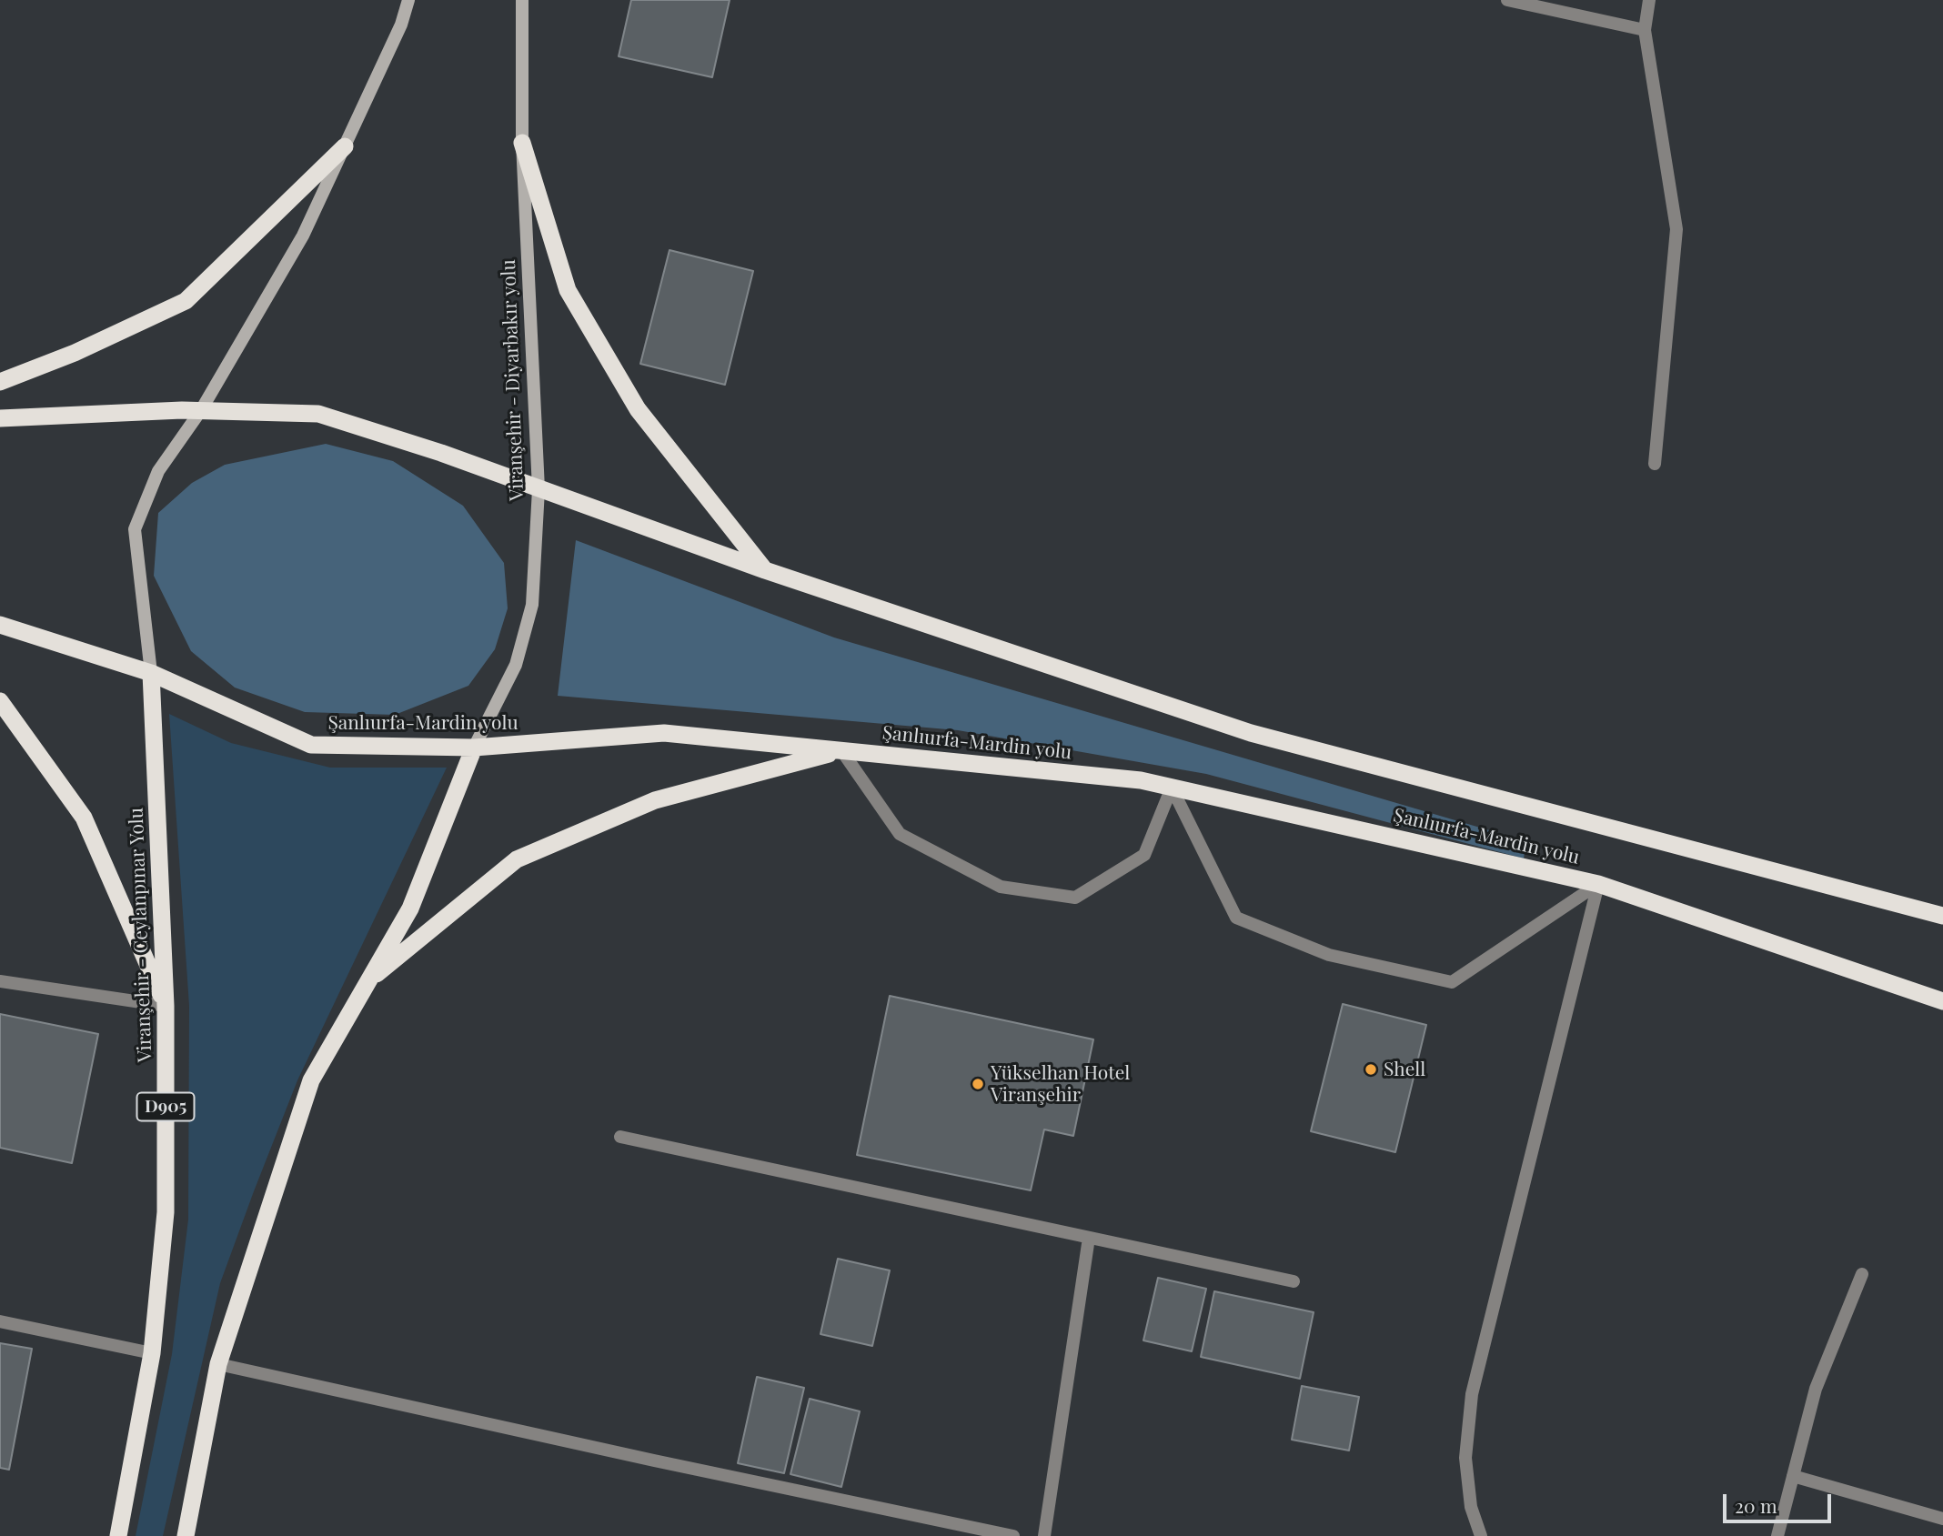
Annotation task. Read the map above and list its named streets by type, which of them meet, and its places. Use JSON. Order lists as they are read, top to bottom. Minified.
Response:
{"streets":{"highway":["Şanlıurfa-Mardin yolu","Viranşehir - Ceylanpınar Yolu","D905"],"main road":["Viranşehir - Diyarbakır yolu"]},"crossings":[["Viranşehir - Diyarbakır yolu","Şanlıurfa-Mardin yolu"],["Şanlıurfa-Mardin yolu","Viranşehir - Ceylanpınar Yolu"]],"places":["Shell","Yükselhan Hotel Viranşehir"],"scale_bar":"20 m"}
